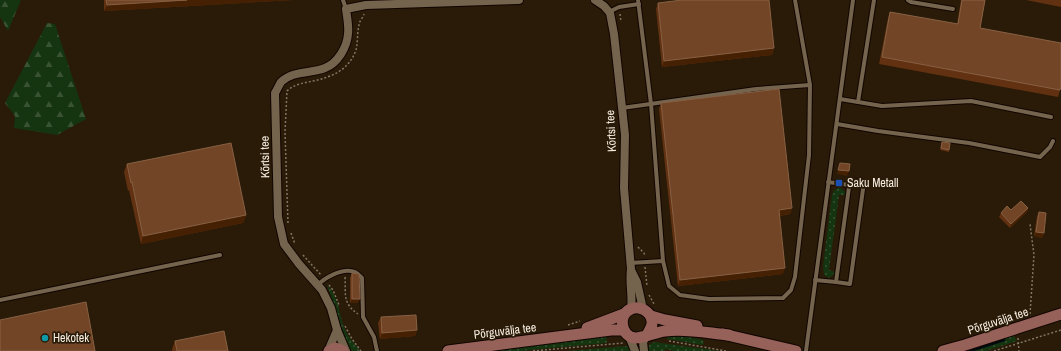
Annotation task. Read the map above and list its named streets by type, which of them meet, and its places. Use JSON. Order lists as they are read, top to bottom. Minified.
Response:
{"streets":{"street":["Kõrtsi tee","Põrguvälja tee"]},"crossings":[["Kõrtsi tee","Põrguvälja tee"]],"places":{"transit":["Saku Metall"],"other":["Hekotek"]}}
